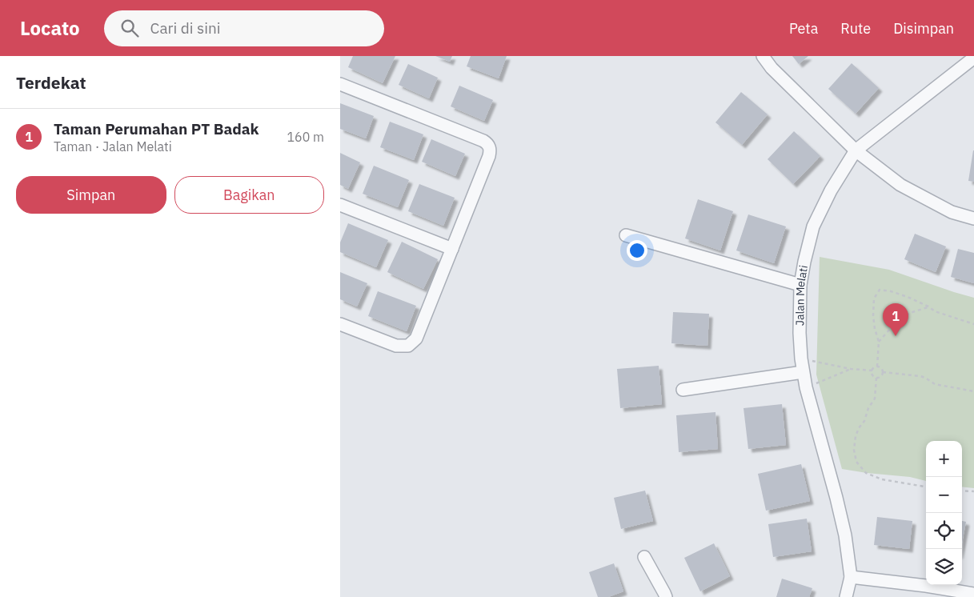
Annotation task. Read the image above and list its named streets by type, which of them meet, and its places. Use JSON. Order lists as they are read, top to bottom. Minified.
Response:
{"streets":{"street":["Jalan Melati"]},"page":{"header":"Locato","search":"Cari di sini","nav":["Peta","Rute","Disimpan"],"heading":"Terdekat","list":[{"mark":"1","name":"Taman Perumahan PT Badak","note":"Taman · Jalan Melati","value":"160 m"}],"buttons":["Simpan","Bagikan"],"pins":"1","map_buttons":["+","−"]}}
